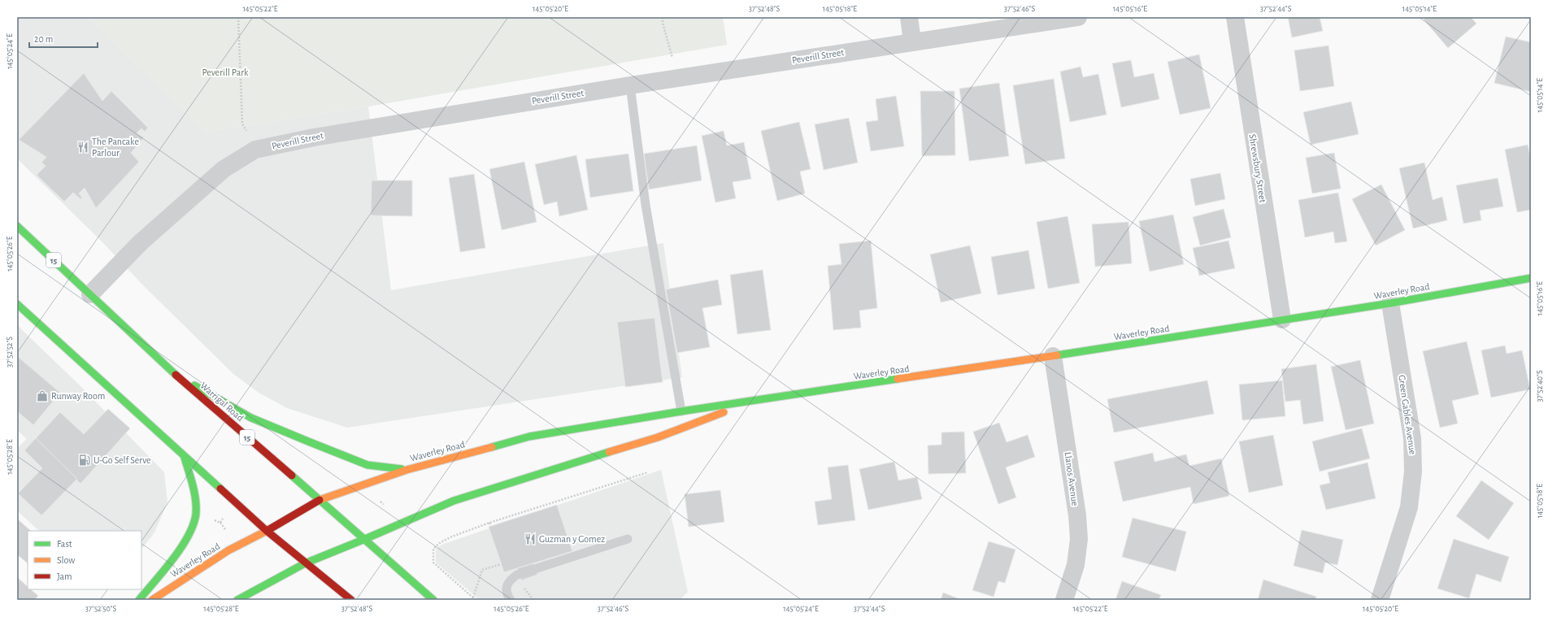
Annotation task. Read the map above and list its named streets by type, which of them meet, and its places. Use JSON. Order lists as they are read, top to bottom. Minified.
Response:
{"streets":{"main road":["15","Waverley Road","Warrigal Road"],"street":["Peverill Street","Shrewsbury Street","Green Gables Avenue","Llanos Avenue"]},"crossings":[["Peverill Street","Warrigal Road"],["Shrewsbury Street","Waverley Road"],["Waverley Road","Warrigal Road"],["Waverley Road","Green Gables Avenue"],["Waverley Road","Llanos Avenue"]],"parks":["Peverill Park"],"places":{"restaurant":["The Pancake Parlour","Guzman y Gomez"],"shop":["Runway Room"],"fuel station":["U-Go Self Serve"]},"legend":["Fast","Slow","Jam"],"scale_bar":"20 m","coordinates":["145°05'22\"E","145°05'20\"E","37°52'48\"S","145°05'18\"E","37°52'46\"S","145°05'16\"E","37°52'44\"S","145°05'14\"E","145°05'24\"E","145°05'26\"E","37°52'52\"S","37°52'40\"S","145°05'28\"E","37°52'50\"S"]}
